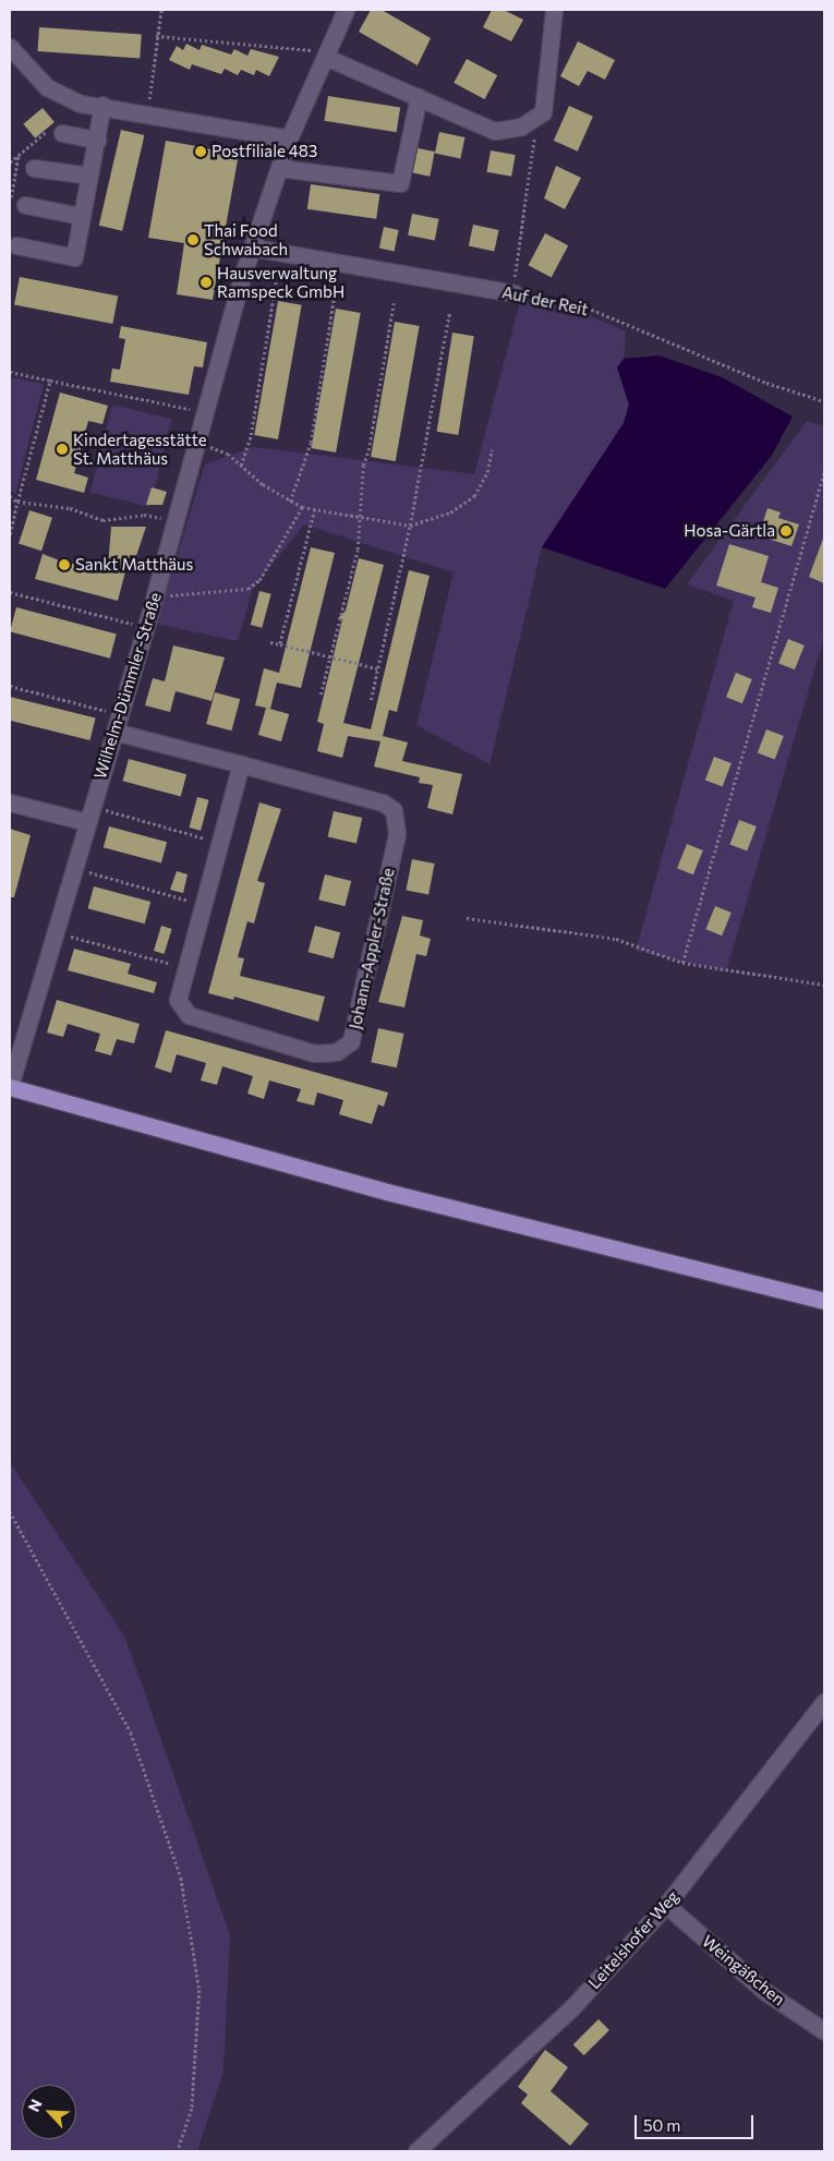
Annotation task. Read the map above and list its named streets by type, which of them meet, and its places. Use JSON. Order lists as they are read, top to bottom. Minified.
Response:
{"streets":{"street":["Auf der Reit","Wilhelm-Dümmler-Straße","Johann-Appler-Straße","Leitelshofer Weg","Weingäßchen"]},"crossings":[["Auf der Reit","Wilhelm-Dümmler-Straße"],["Wilhelm-Dümmler-Straße","Johann-Appler-Straße"],["Leitelshofer Weg","Weingäßchen"]],"places":["Postfiliale 483","Thai Food Schwabach","Hausverwaltung Ramspeck GmbH","Kindertagesstätte St. Matthäus","Hosa-Gärtla","Sankt Matthäus"],"scale_bar":"50 m","north":"top left"}
